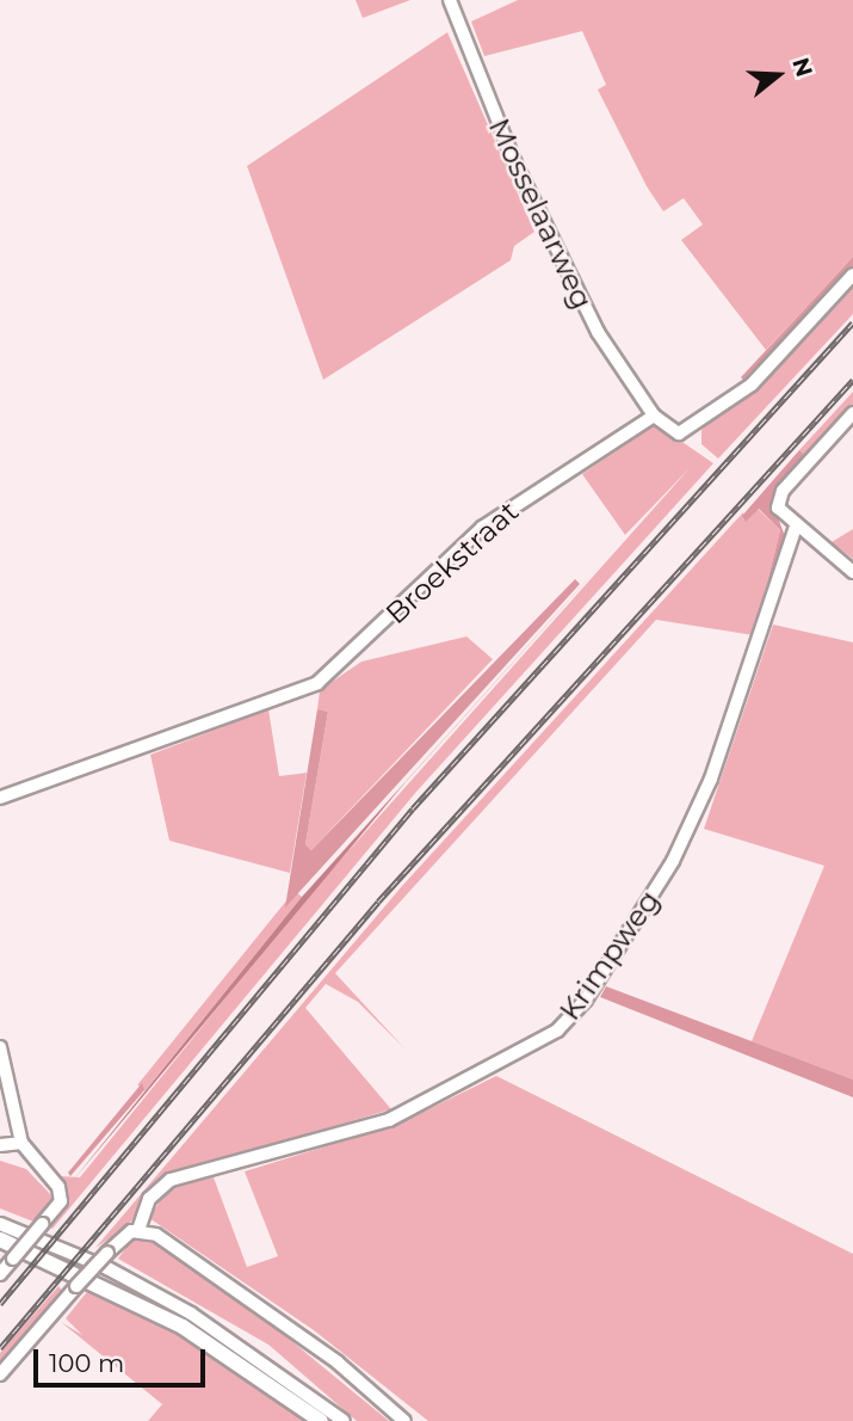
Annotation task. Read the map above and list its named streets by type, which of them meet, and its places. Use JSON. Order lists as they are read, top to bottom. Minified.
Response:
{"streets":{"street":["Mosselaarweg","Broekstraat","Krimpweg"]},"crossings":[["Mosselaarweg","Broekstraat"]],"scale_bar":"100 m","north":"right"}
